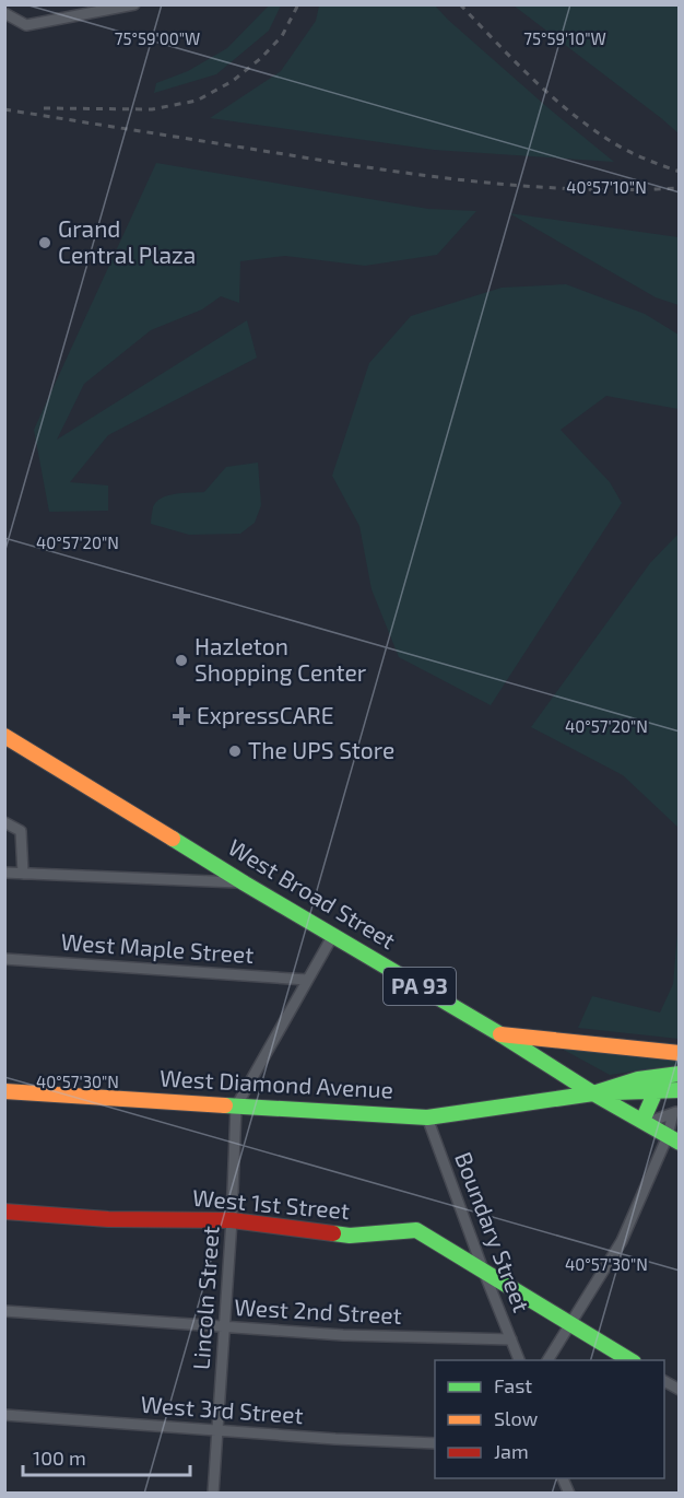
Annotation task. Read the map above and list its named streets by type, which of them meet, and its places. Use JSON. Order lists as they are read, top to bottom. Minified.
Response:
{"streets":{"main road":["West Broad Street","PA 93","West Diamond Avenue","West 1st Street"],"street":["West Maple Street","Boundary Street","Lincoln Street","West 2nd Street","West 3rd Street"]},"crossings":[["West Broad Street","PA 93"],["West Broad Street","West Diamond Avenue"],["West Broad Street","Lincoln Street"],["West Maple Street","Lincoln Street"],["PA 93","West Diamond Avenue"],["West Diamond Avenue","Boundary Street"],["West Diamond Avenue","Lincoln Street"],["West 1st Street","Boundary Street"],["West 1st Street","Lincoln Street"],["Boundary Street","West 2nd Street"],["Lincoln Street","West 2nd Street"],["Lincoln Street","West 3rd Street"]],"places":{"other":["Grand Central Plaza","Hazleton Shopping Center","The UPS Store"],"health":["ExpressCARE"]},"legend":["Fast","Slow","Jam"],"scale_bar":"100 m","coordinates":["75°59'00\"W","75°59'10\"W","40°57'10\"N","40°57'20\"N","40°57'30\"N"]}
